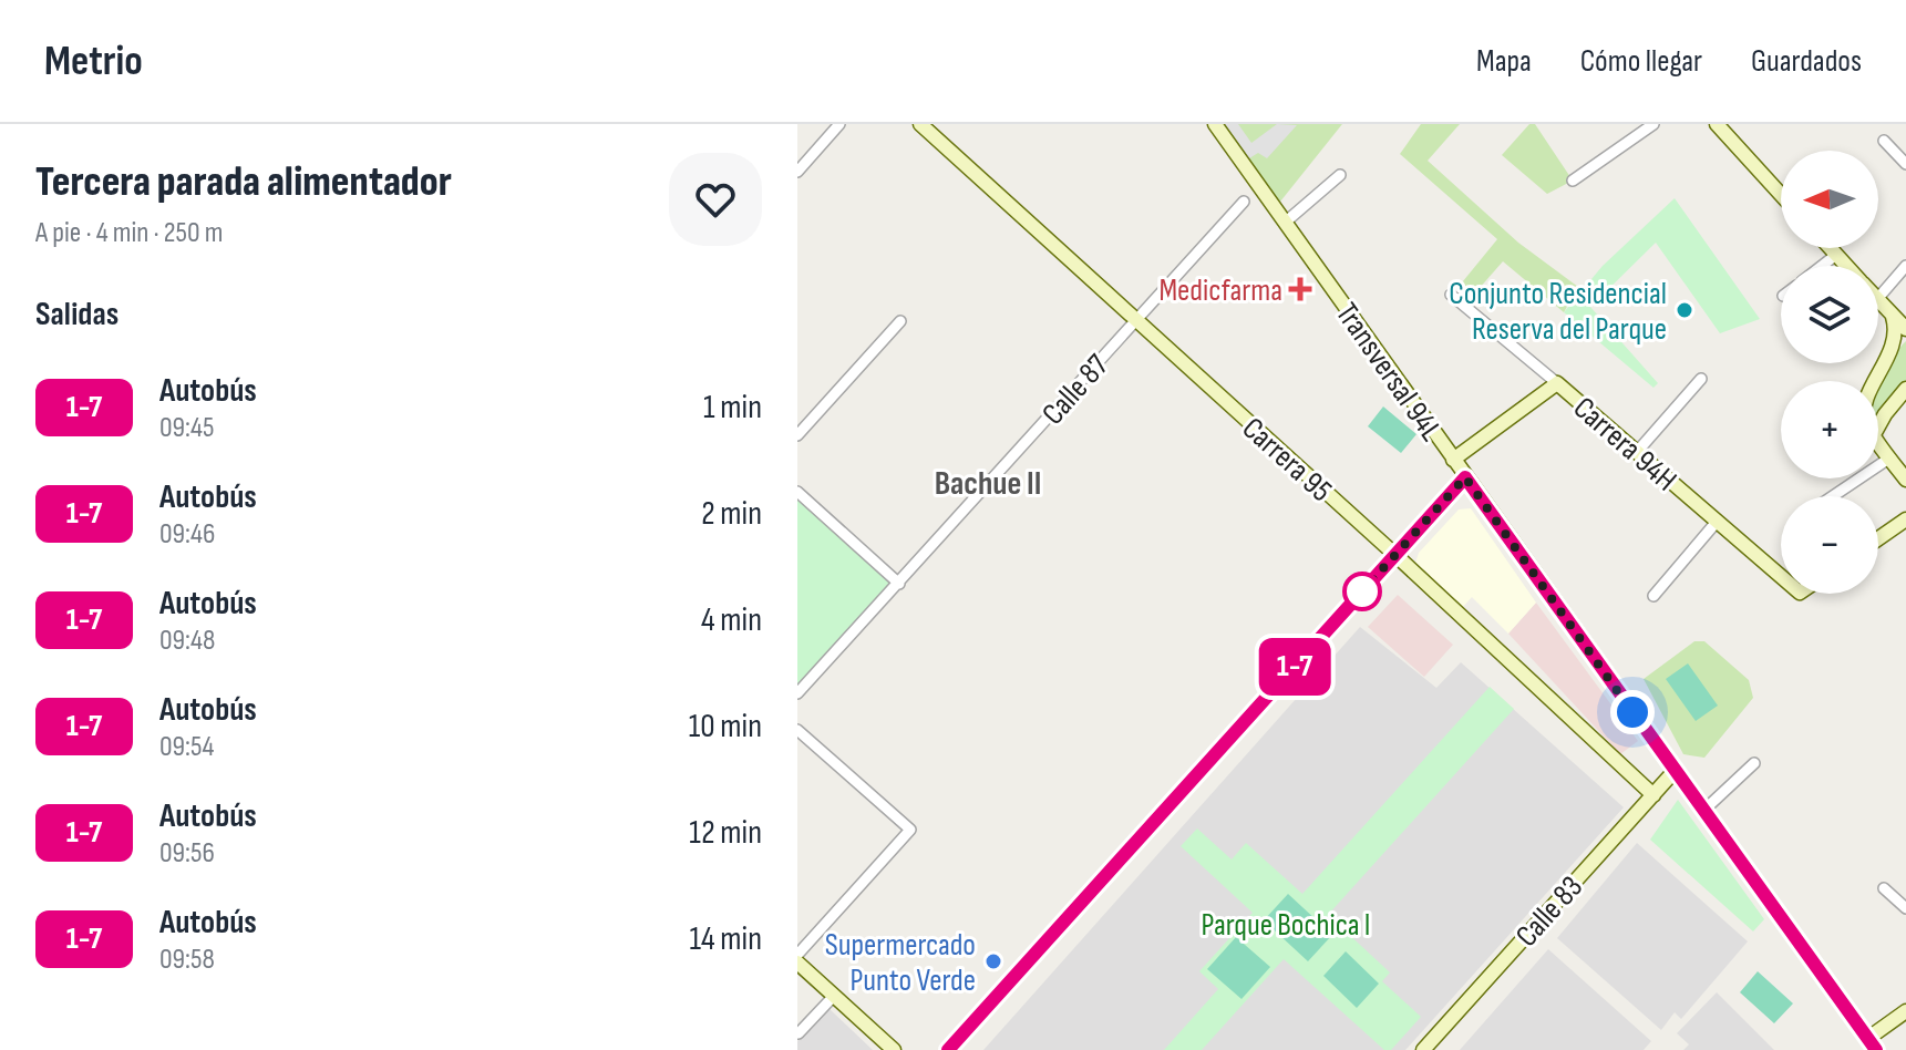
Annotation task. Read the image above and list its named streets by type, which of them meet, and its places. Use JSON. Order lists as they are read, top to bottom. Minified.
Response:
{"streets":{"street":["Transversal 94L","Calle 87","Carrera 94H","Carrera 95","Calle 83"]},"crossings":[["Transversal 94L","Calle 83"],["Calle 87","Carrera 95"],["Carrera 95","Calle 83"]],"districts":["Bachue II"],"parks":["Parque Bochica I"],"places":{"health":["Medicfarma"],"other":["Conjunto Residencial Reserva del Parque","Supermercado Punto Verde"]},"lines":["bus line 1-7"],"north":"left","page":{"header":"Metrio","nav":["Mapa","Cómo llegar","Guardados"],"heading":[["Tercera parada alimentador","A pie · 4 min · 250 m"],"Salidas"],"on_map":"1-7","map_buttons":["+","−"],"list":[{"mark":"1-7","name":"Autobús","note":"09:45","value":"1 min"},{"mark":"1-7","name":"Autobús","note":"09:46","value":"2 min"},{"mark":"1-7","name":"Autobús","note":"09:48","value":"4 min"},{"mark":"1-7","name":"Autobús","note":"09:54","value":"10 min"},{"mark":"1-7","name":"Autobús","note":"09:56","value":"12 min"},{"mark":"1-7","name":"Autobús","note":"09:58","value":"14 min"}]}}
